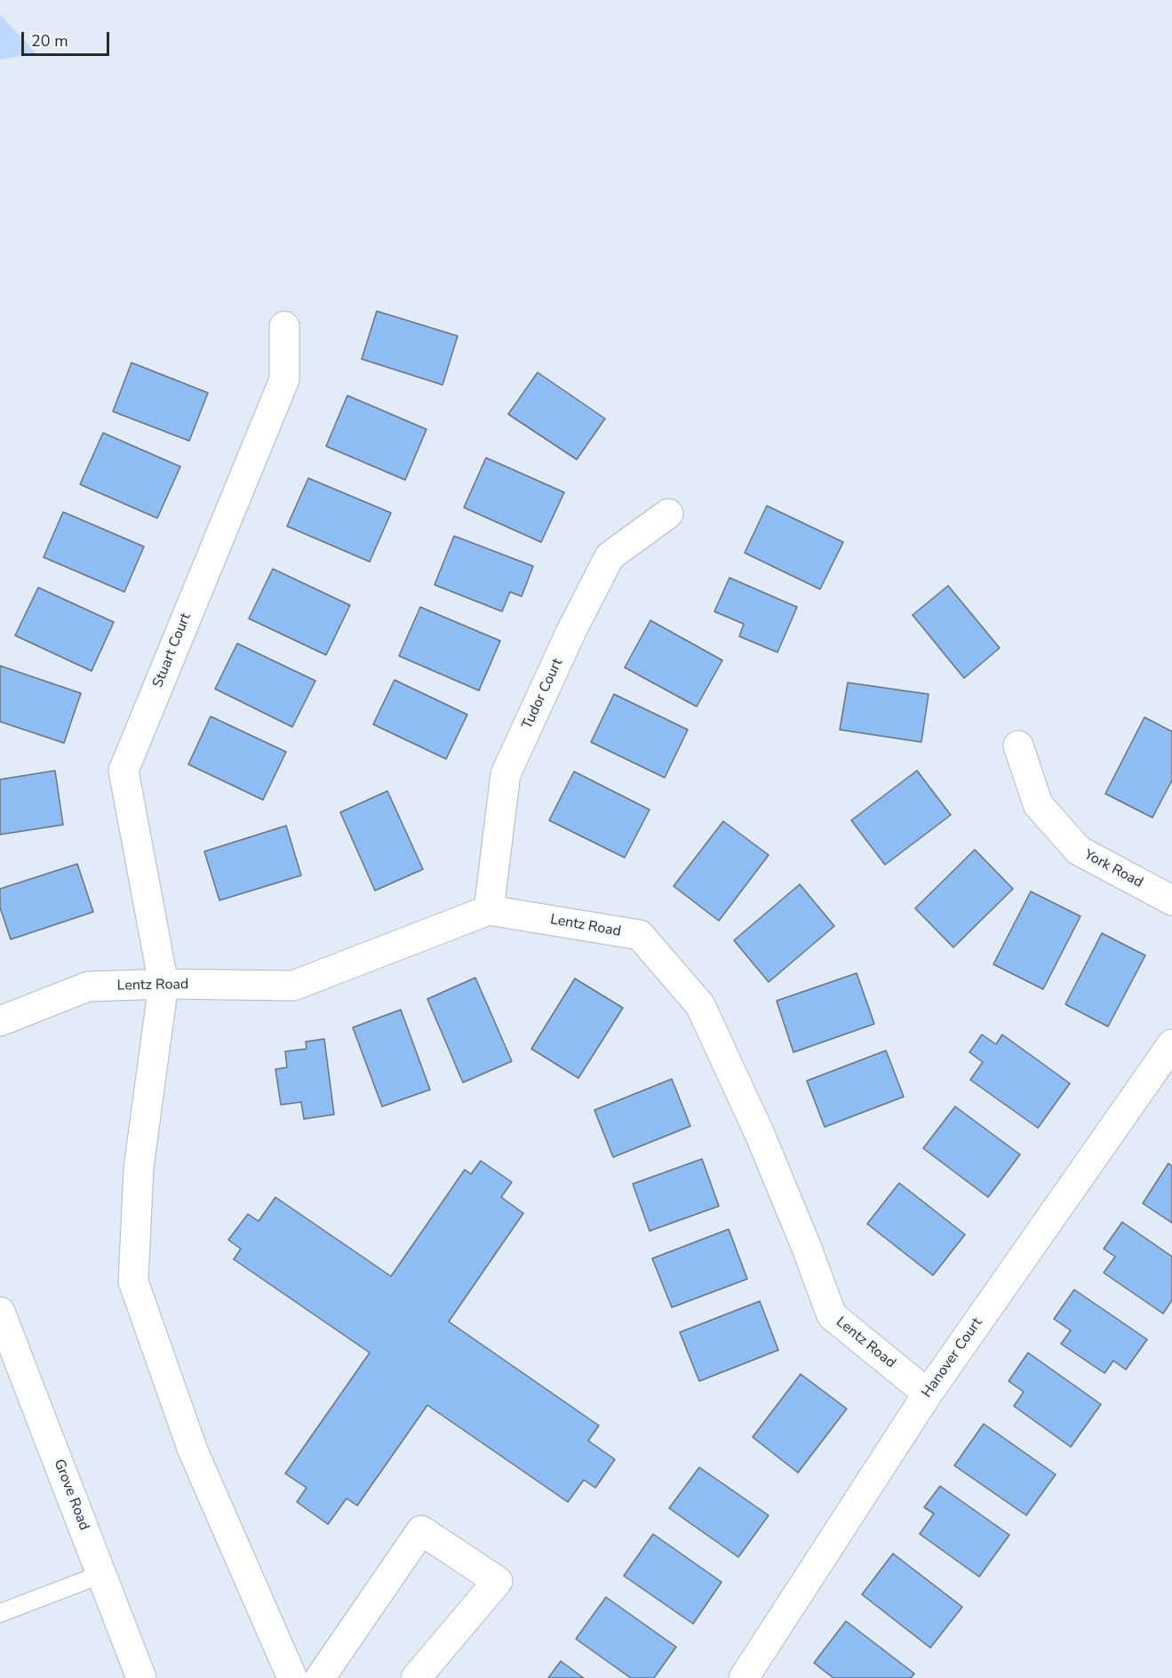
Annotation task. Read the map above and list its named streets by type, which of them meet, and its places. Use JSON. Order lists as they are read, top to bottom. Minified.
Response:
{"streets":{"street":["Stuart Court","Tudor Court","York Road","Lentz Road","Hanover Court","Grove Road"]},"crossings":[["Stuart Court","Lentz Road"],["Tudor Court","Lentz Road"],["Lentz Road","Hanover Court"]],"scale_bar":"20 m"}
